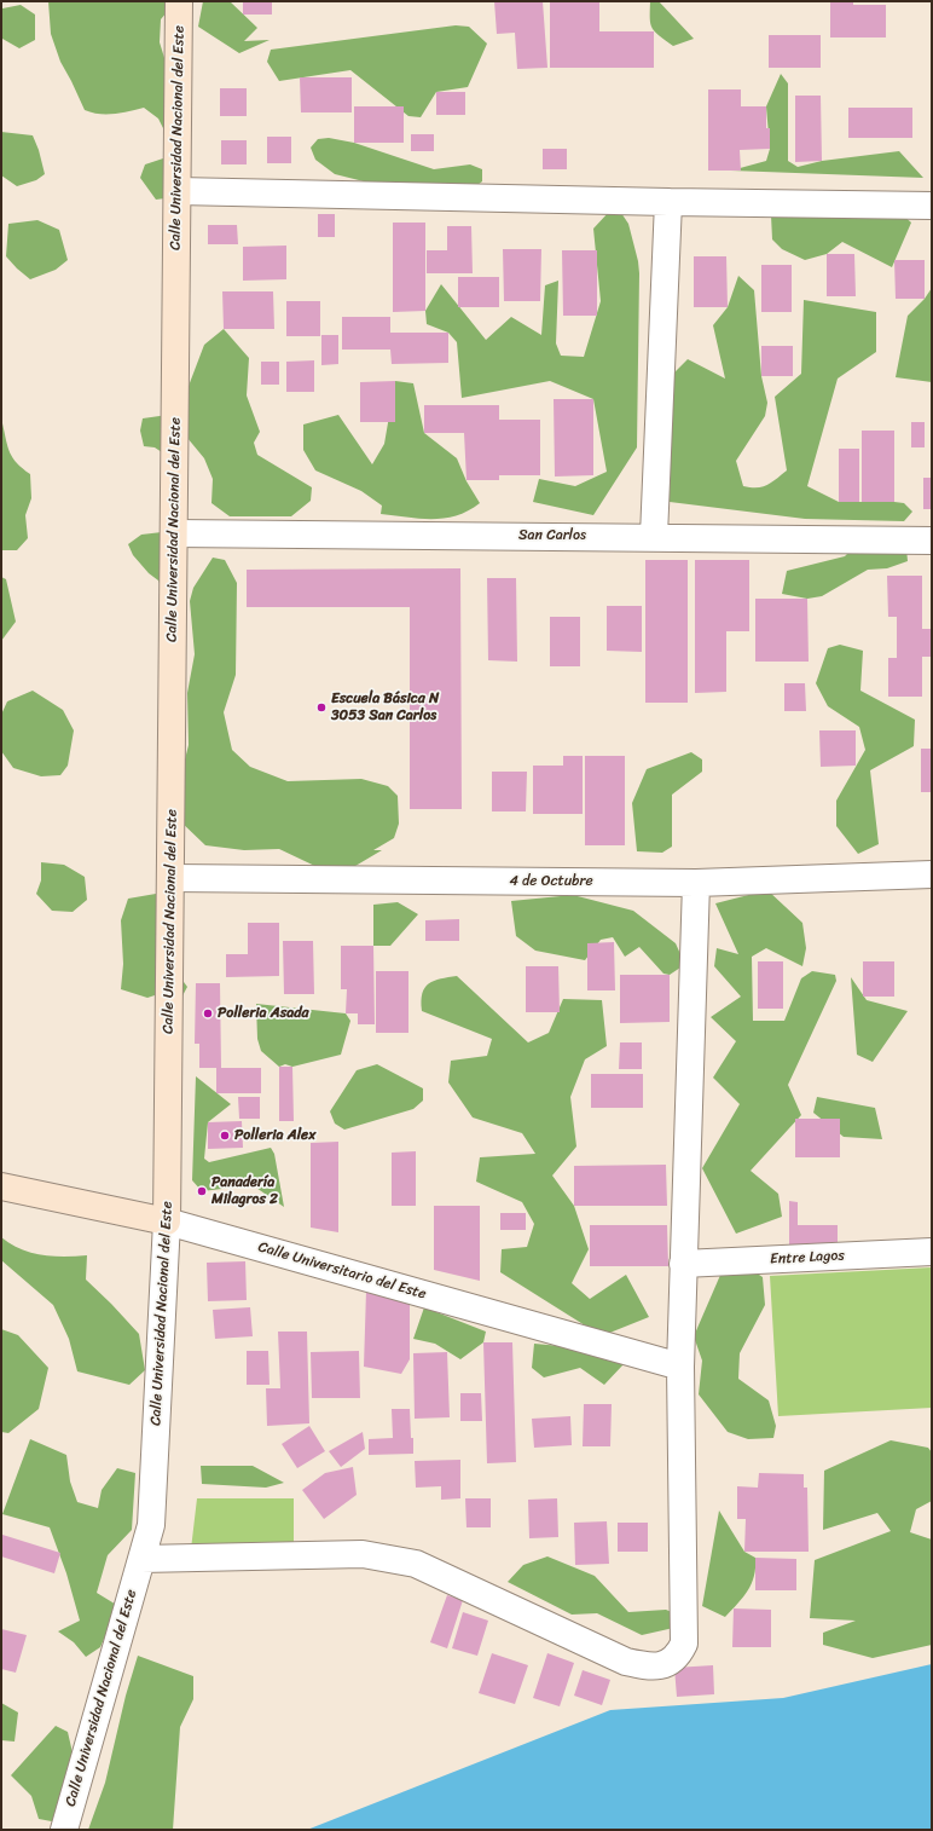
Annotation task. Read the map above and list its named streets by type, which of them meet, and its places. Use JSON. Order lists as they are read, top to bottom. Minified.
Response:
{"streets":{"street":["Calle Universidad Nacional del Este","San Carlos","4 de Octubre","Entre Lagos","Calle Universitario del Este"]},"crossings":[["Calle Universidad Nacional del Este","San Carlos"],["Calle Universidad Nacional del Este","4 de Octubre"],["Calle Universidad Nacional del Este","Calle Universitario del Este"]],"places":["Escuela Básica N 3053 San Carlos","Polleria Asada","Polleria Alex","Panadería Milagros 2"]}
